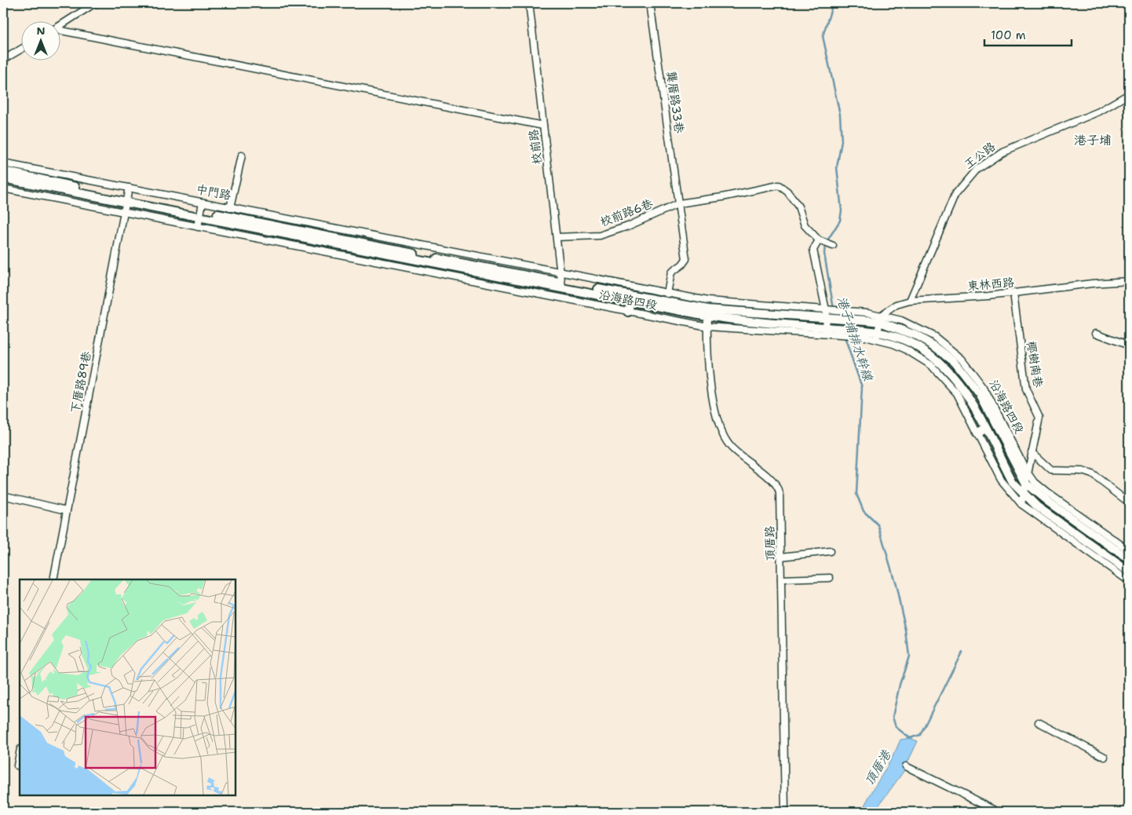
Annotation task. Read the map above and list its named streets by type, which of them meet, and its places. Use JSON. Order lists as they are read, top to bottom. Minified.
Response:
{"streets":{"main road":["沿海路四段"],"street":["龔厝路33巷","校前路","王公路","中門路","校前路6巷","東林西路","椰樹南巷","下厝路89巷","頂厝路"]},"crossings":[["龔厝路33巷","校前路6巷"],["龔厝路33巷","沿海路四段"],["校前路","校前路6巷"],["校前路","沿海路四段"],["王公路","東林西路"],["中門路","沿海路四段"],["中門路","下厝路89巷"],["東林西路","沿海路四段"],["東林西路","椰樹南巷"],["沿海路四段","椰樹南巷"],["沿海路四段","頂厝路"]],"districts":["港子埔"],"water":["港子埔排水幹線","頂厝港"],"scale_bar":"100 m","north":"top"}
